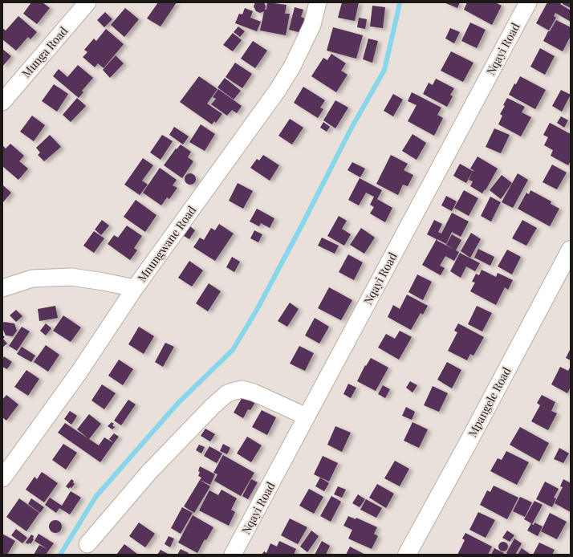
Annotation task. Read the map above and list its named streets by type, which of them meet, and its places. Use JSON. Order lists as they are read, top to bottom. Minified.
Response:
{"streets":{"street":["Nqayi Road","Munga Road","Mnungwane Road","Mpangele Road"]}}
